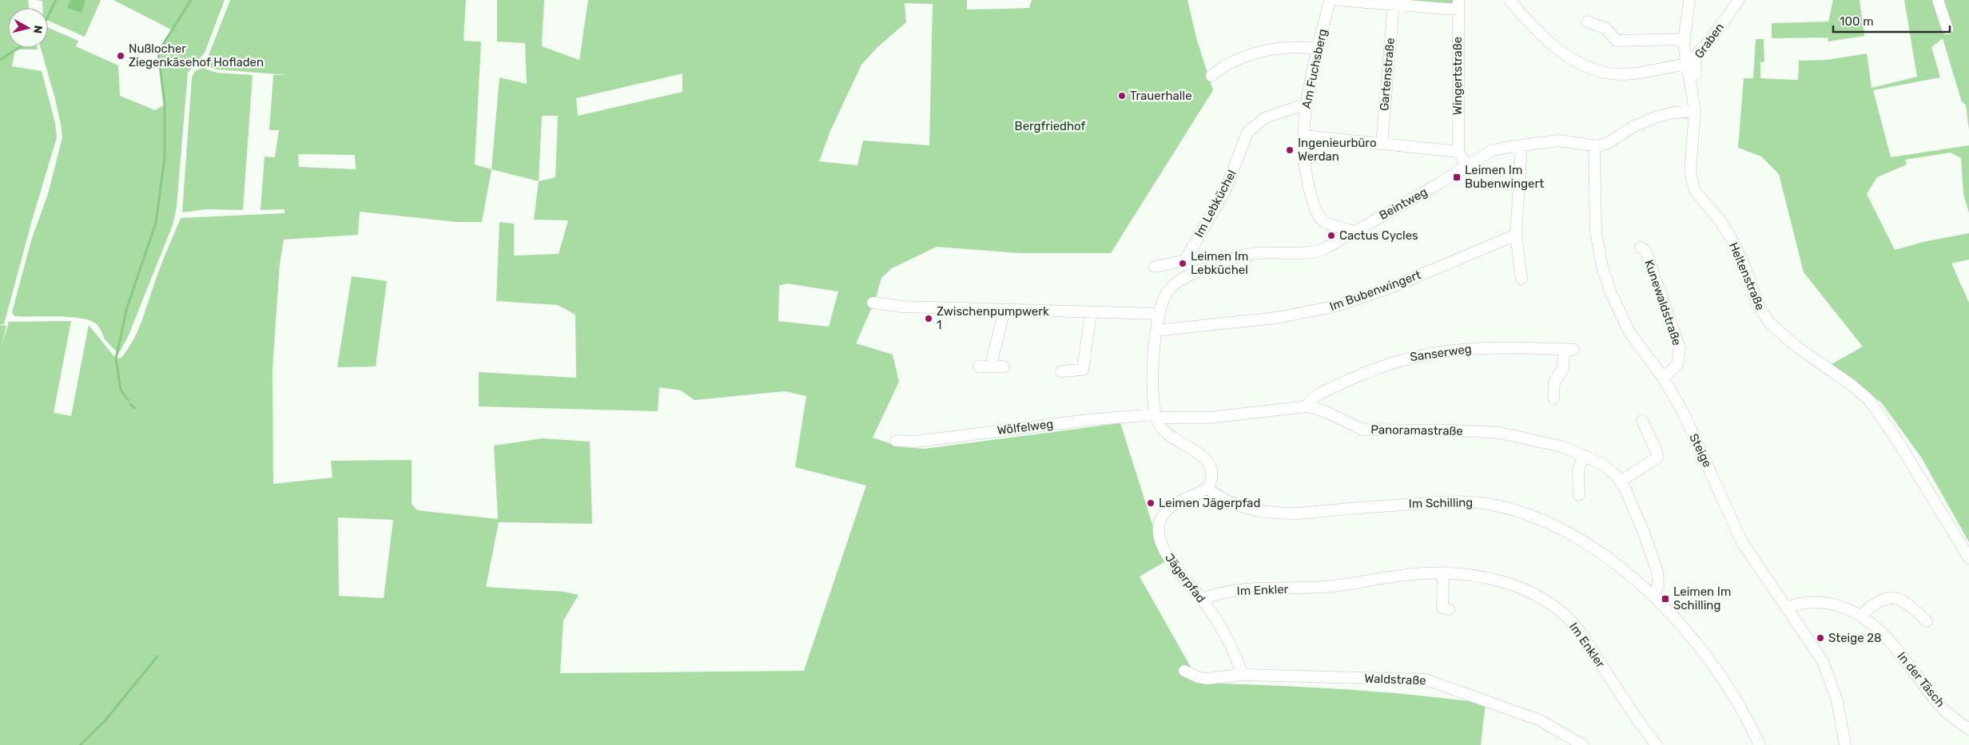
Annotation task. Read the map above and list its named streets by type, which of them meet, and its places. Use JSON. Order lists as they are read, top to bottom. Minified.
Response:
{"streets":{"street":["Graben","Am Fuchsberg","Gartenstraße","Wingertstraße","Im Lebküchel","Beintweg","Heltenstraße","Im Bubenwingert","Kunewaldstraße","Sanserweg","Wölfelweg","Panoramastraße","Steige","Im Schilling","Jägerpfad","Im Enkler","Waldstraße","In der Täsch"]},"crossings":[["Graben","Heltenstraße"],["Am Fuchsberg","Im Lebküchel"],["Am Fuchsberg","Beintweg"],["Beintweg","Im Bubenwingert"],["Beintweg","Wölfelweg"],["Beintweg","Panoramastraße"],["Beintweg","Steige"],["Kunewaldstraße","Steige"],["Sanserweg","Panoramastraße"],["Wölfelweg","Panoramastraße"],["Panoramastraße","Im Schilling"],["Steige","In der Täsch"],["Im Schilling","Jägerpfad"],["Jägerpfad","Im Enkler"],["Jägerpfad","Waldstraße"]],"parks":["Bergfriedhof"],"places":{"other":["Nußlocher Ziegenkäsehof Hofladen","Trauerhalle","Ingenieurbüro Werdan","Cactus Cycles","Leimen Im Lebküchel","Zwischenpumpwerk 1","Leimen Jägerpfad","Steige 28"],"transit":["Leimen Im Bubenwingert","Leimen Im Schilling"]},"scale_bar":"100 m","north":"right"}
